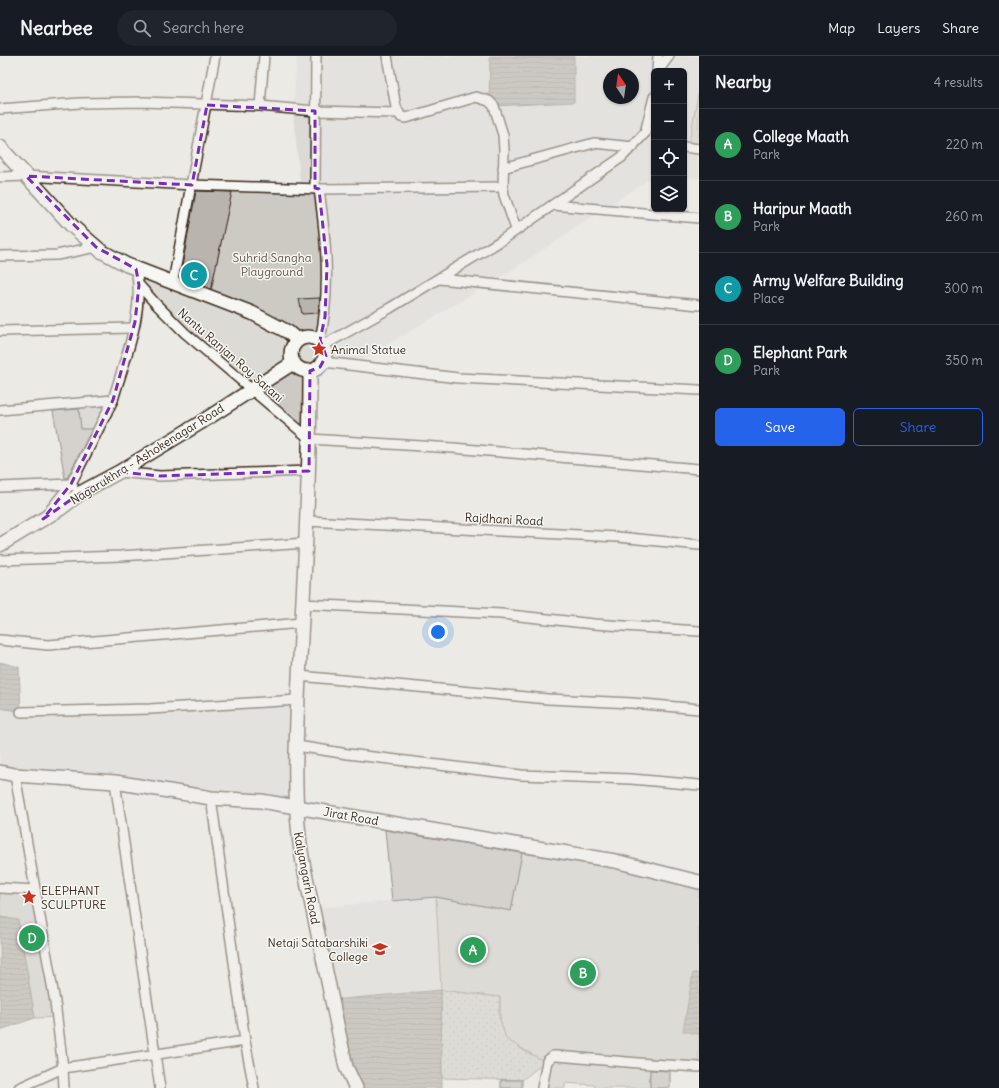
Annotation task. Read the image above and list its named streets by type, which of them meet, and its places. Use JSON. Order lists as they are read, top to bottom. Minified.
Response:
{"streets":{"main road":["Nagarukhra - Ashokenagar Road","Jirat Road","Kalyangarh Road"],"street":["Nantu Ranjan Roy Sarani","Rajdhani Road"]},"crossings":[["Nantu Ranjan Roy Sarani","Nagarukhra - Ashokenagar Road"],["Nantu Ranjan Roy Sarani","Kalyangarh Road"],["Nagarukhra - Ashokenagar Road","Kalyangarh Road"],["Rajdhani Road","Kalyangarh Road"],["Jirat Road","Kalyangarh Road"]],"parks":["Suhrid Sangha Playground"],"places":{"place":["Animal Statue","ELEPHANT SCULPTURE"],"school or university":["Netaji Satabarshiki College"]},"north":"top","page":{"header":"Nearbee","search":"Search here","nav":["Map","Layers","Share"],"heading":["Nearby","4 results"],"map_buttons":["+","−"],"list":[{"mark":"A","name":"College Maath","note":"Park","value":"220 m"},{"mark":"B","name":"Haripur Maath","note":"Park","value":"260 m"},{"mark":"C","name":"Army Welfare Building","note":"Place","value":"300 m"},{"mark":"D","name":"Elephant Park","note":"Park","value":"350 m"}],"pins":["C","D","A","B"],"buttons":["Save","Share"]}}
